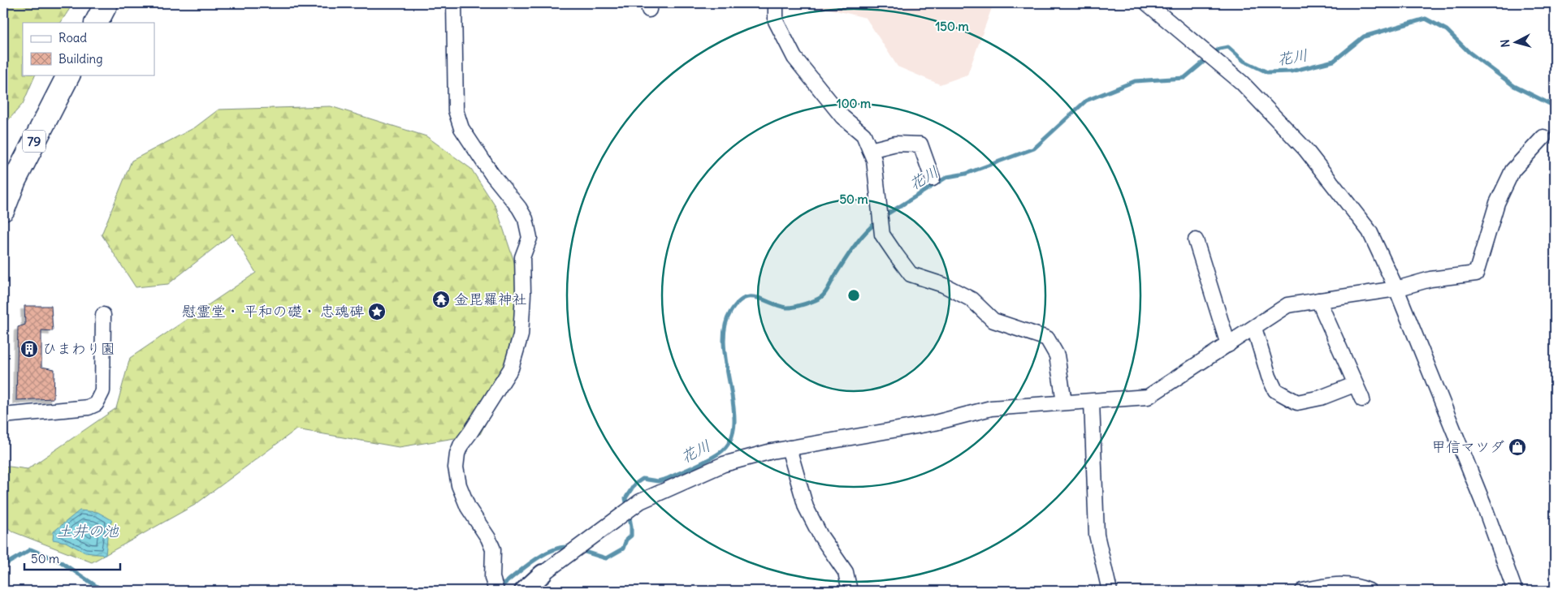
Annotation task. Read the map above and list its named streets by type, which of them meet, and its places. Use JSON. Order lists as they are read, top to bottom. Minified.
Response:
{"streets":{"main road":["79"]},"water":["花川","土井の池"],"places":{"temple":["金毘羅神社"],"place":["慰霊堂・ 平和の礎・ 忠魂碑"],"building":["ひまわり園"],"shop":["甲信マツダ"]},"legend":["Road","Building"],"scale_bar":"50 m","north":"left","rings":["150 m","100 m","50 m"]}
